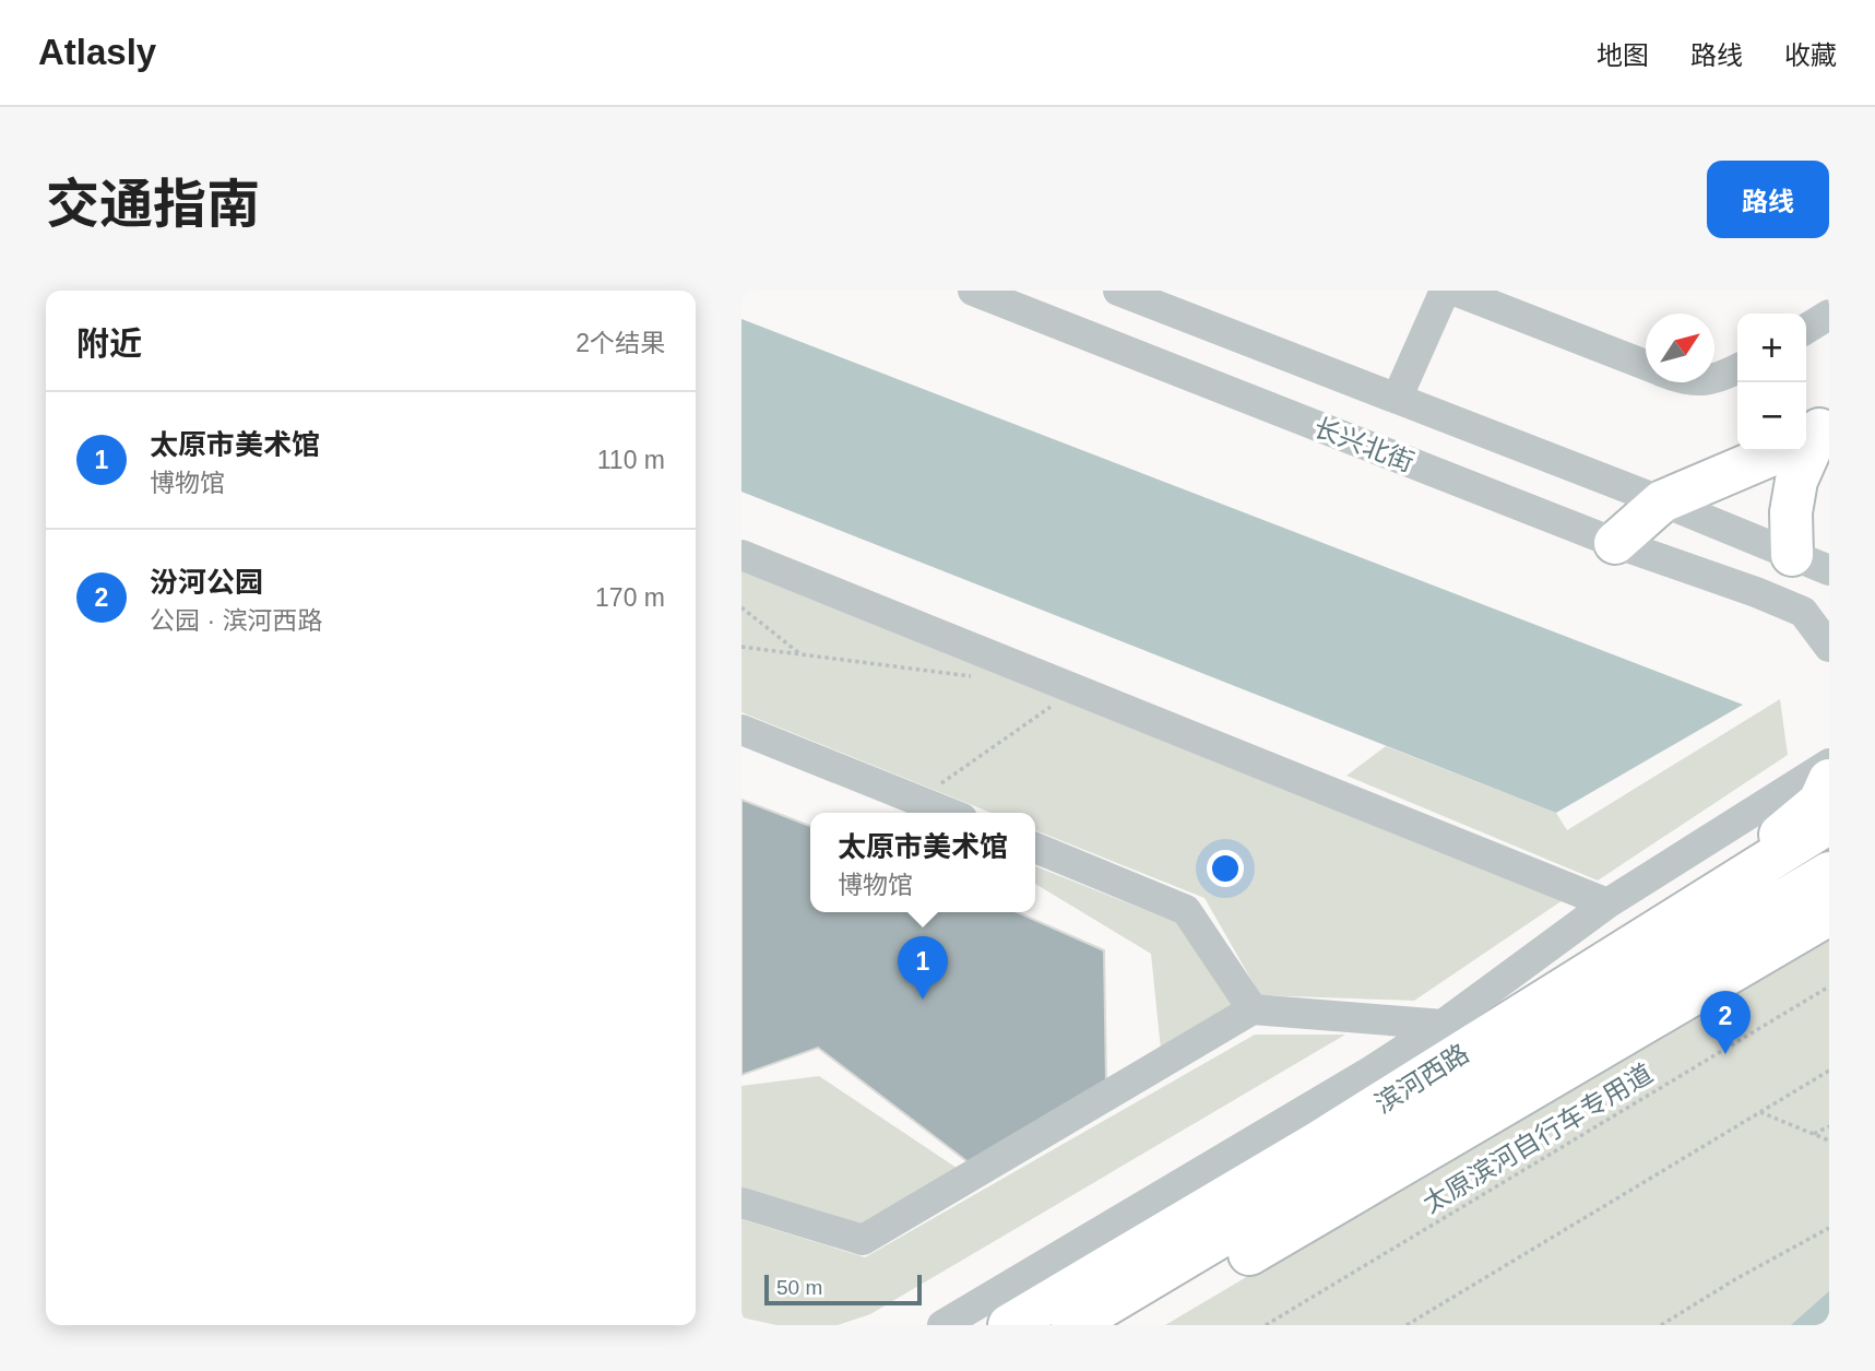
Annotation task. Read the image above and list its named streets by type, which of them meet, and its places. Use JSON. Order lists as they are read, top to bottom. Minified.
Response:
{"streets":{"highway":["滨河西路"],"street":["长兴北街"],"path":["太原滨河自行车专用道"]},"scale_bar":"50 m","north":"top right","page":{"header":"Atlasly","nav":["地图","路线","收藏"],"title":"交通指南","buttons":"路线","heading":["附近","2个结果"],"map_buttons":["+","−"],"list":[{"mark":"1","name":"太原市美术馆","note":"博物馆","value":"110 m"},{"mark":"2","name":"汾河公园","note":"公园 · 滨河西路","value":"170 m"}],"popup":["太原市美术馆","博物馆"],"pins":["1","2"],"scale":"50 m"}}
